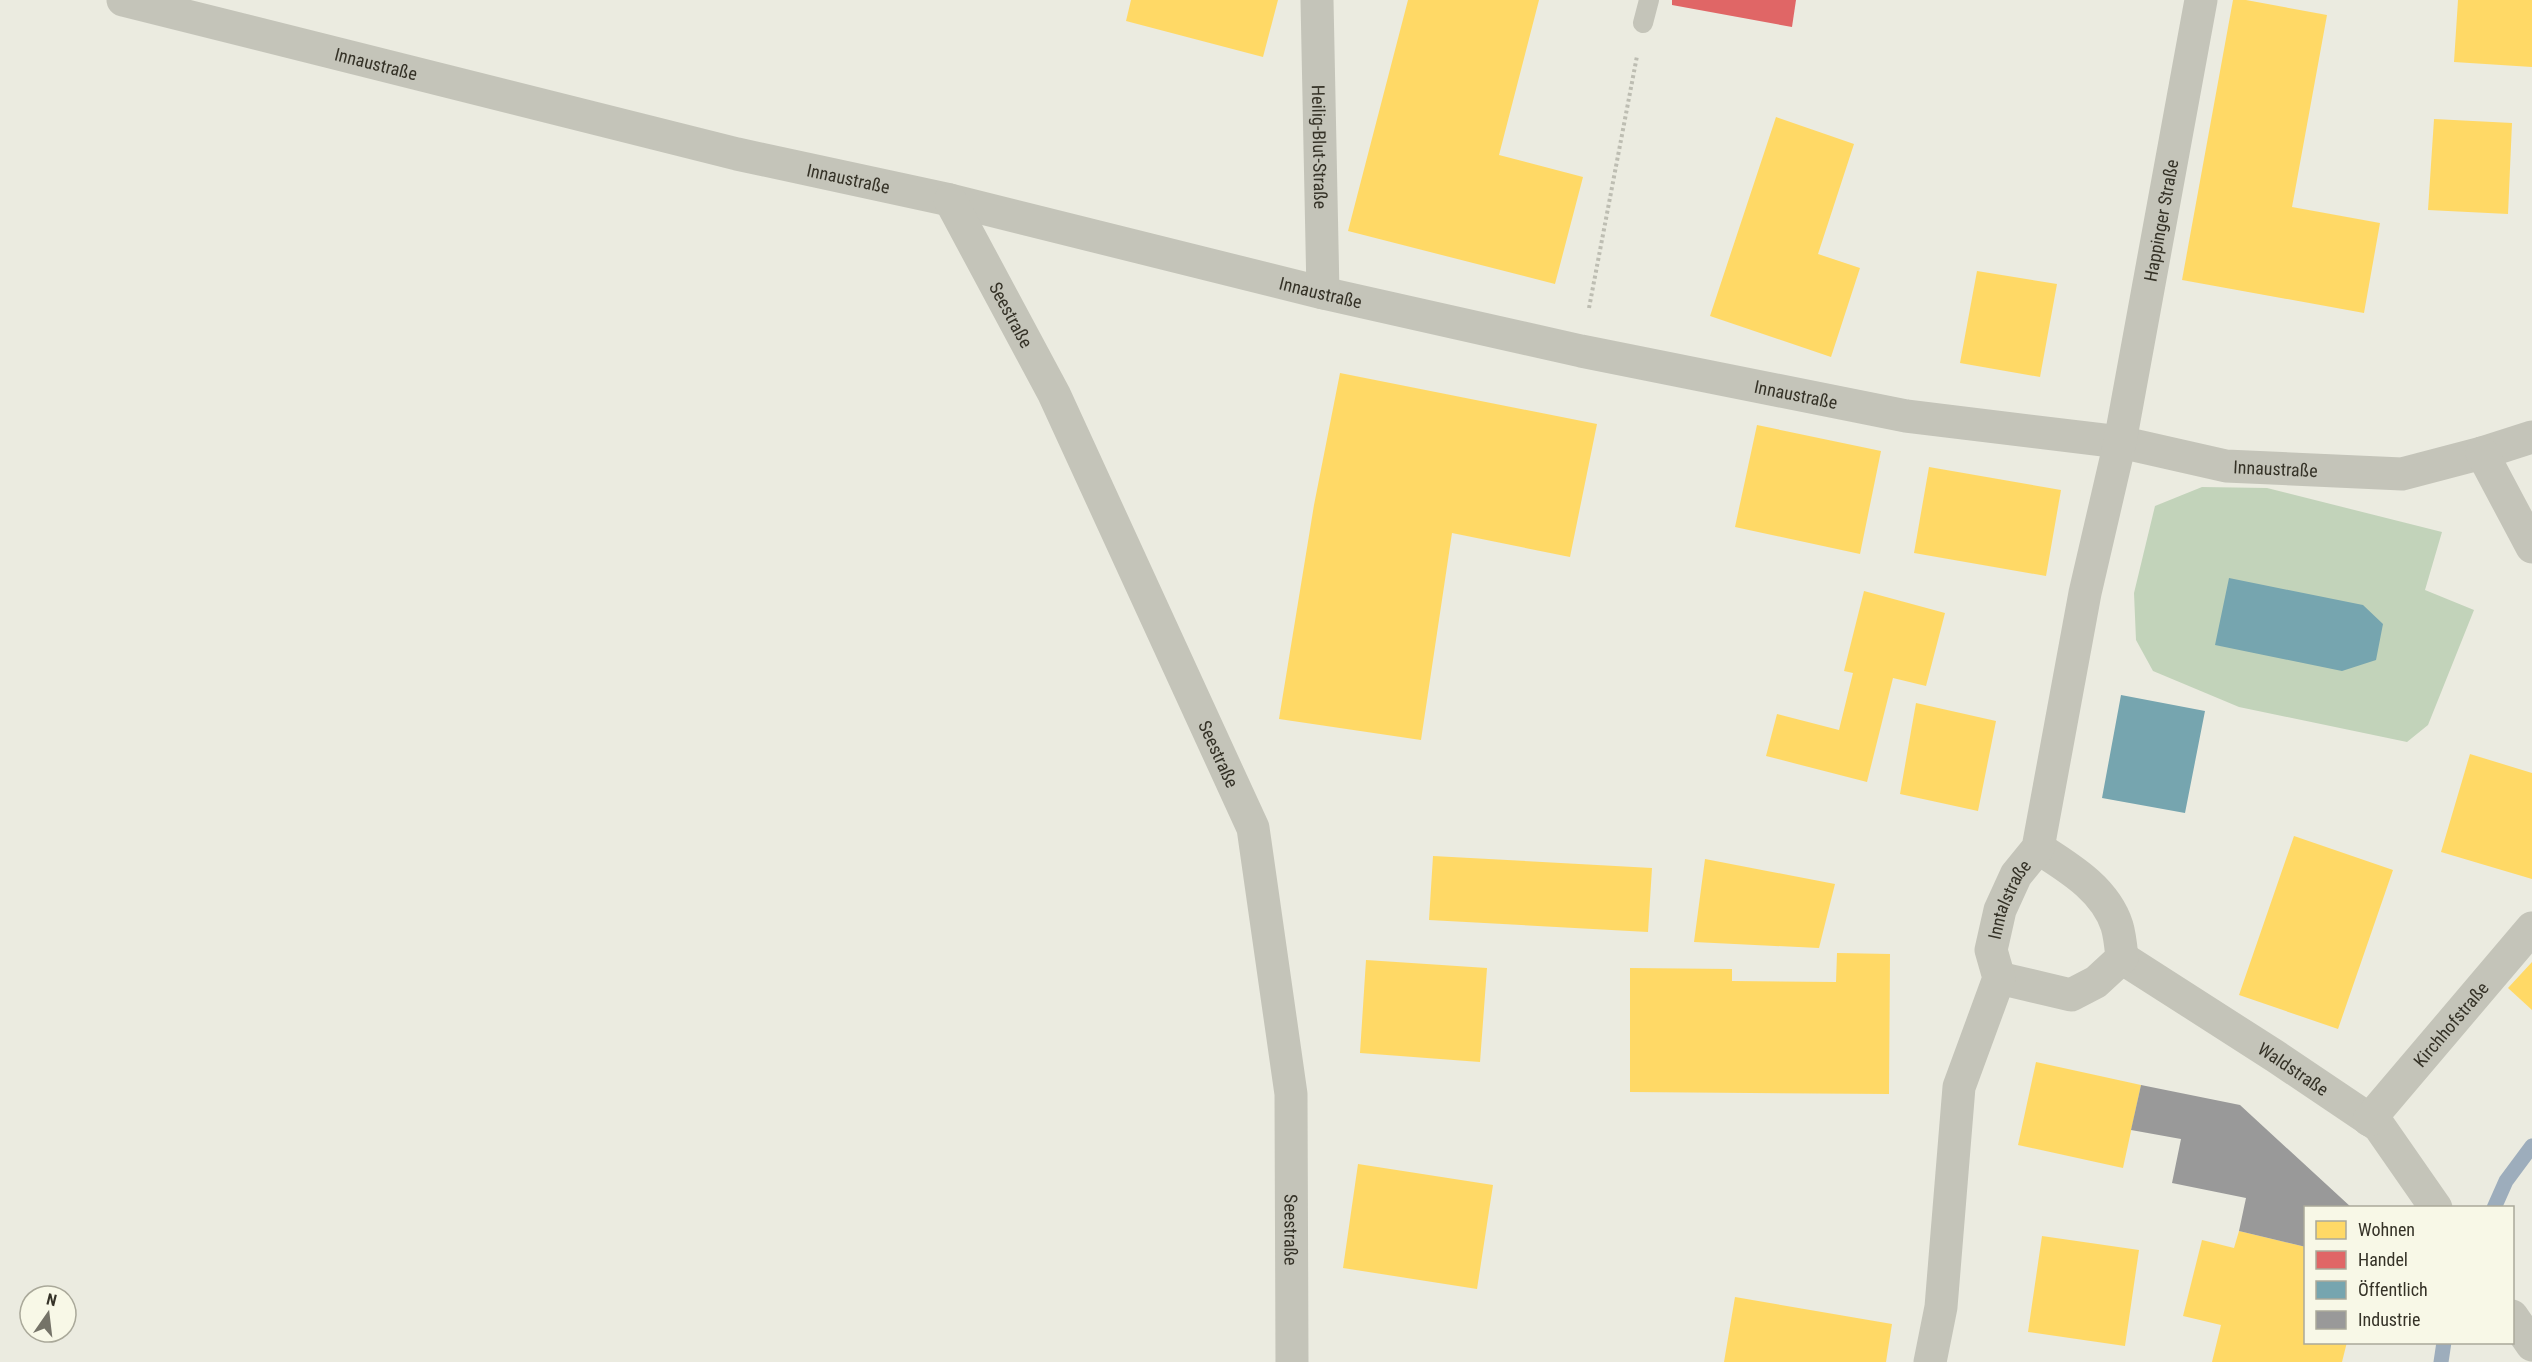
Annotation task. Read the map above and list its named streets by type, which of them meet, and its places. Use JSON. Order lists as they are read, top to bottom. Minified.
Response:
{"streets":{"street":["Innaustraße","Heilig-Blut-Straße","Happinger Straße","Seestraße","Inntalstraße","Kirchhofstraße","Waldstraße"]},"crossings":[["Innaustraße","Heilig-Blut-Straße"],["Innaustraße","Happinger Straße"],["Innaustraße","Seestraße"],["Innaustraße","Inntalstraße"],["Happinger Straße","Inntalstraße"],["Inntalstraße","Waldstraße"],["Kirchhofstraße","Waldstraße"]],"legend":["Wohnen","Handel","Öffentlich","Industrie"],"north":"top"}
